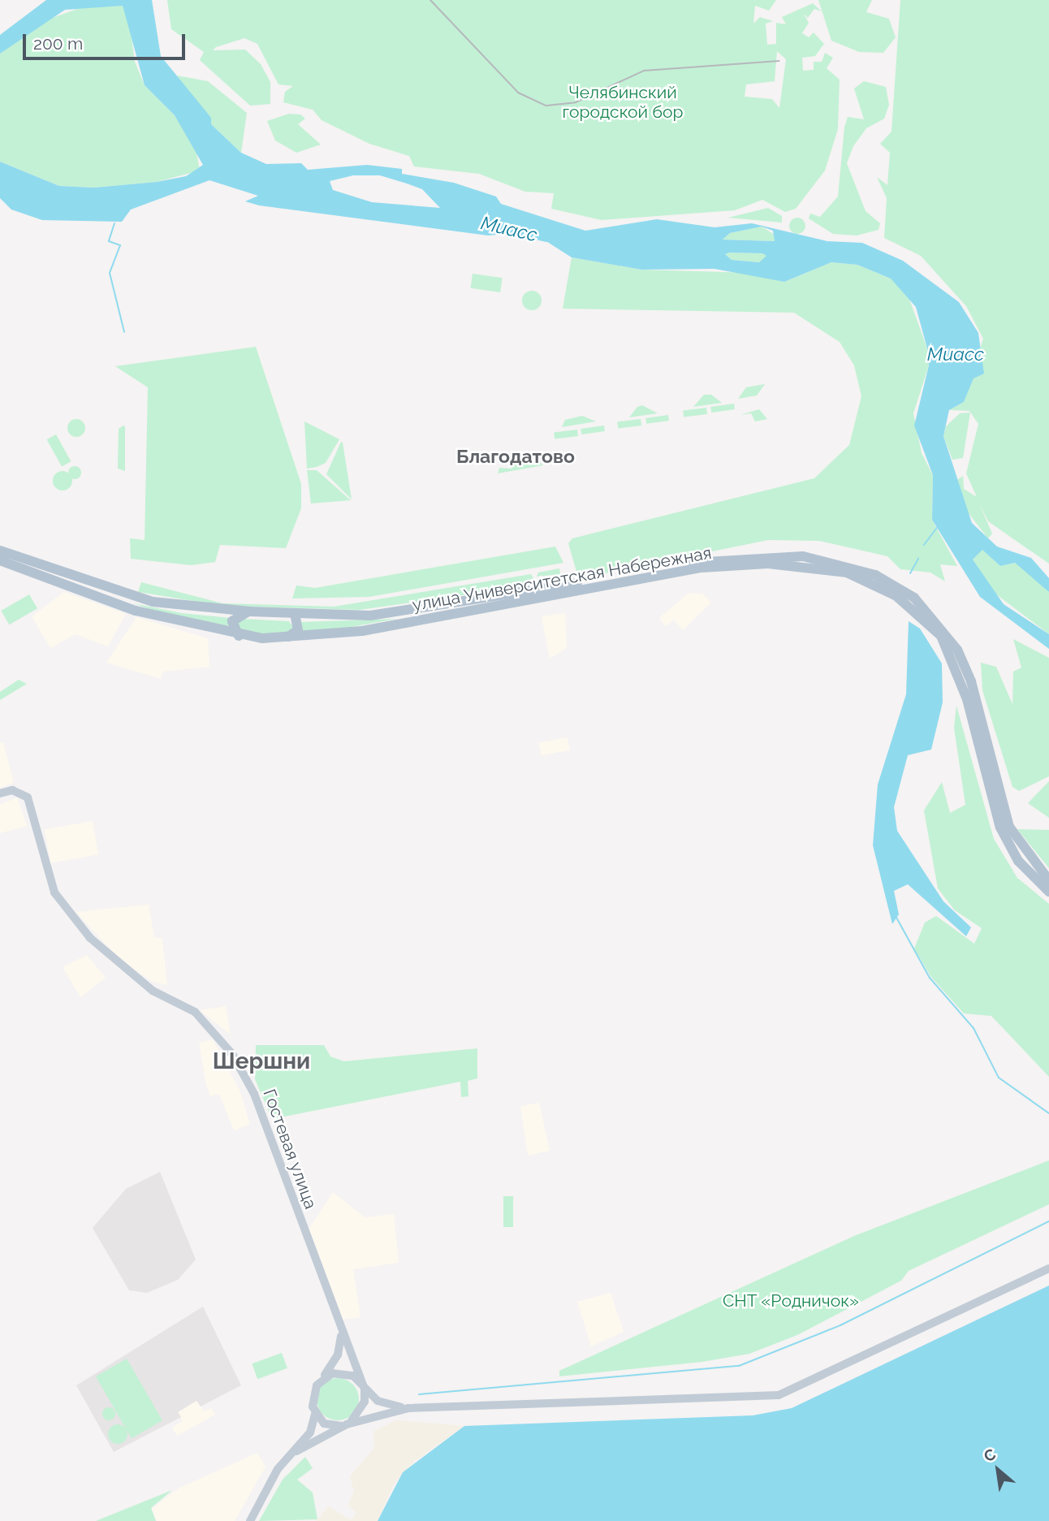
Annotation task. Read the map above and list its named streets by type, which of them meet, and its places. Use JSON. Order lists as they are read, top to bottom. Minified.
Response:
{"streets":{"main road":["улица Университетская Набережная","Гостевая улица"]},"districts":["Благодатово","Шершни"],"water":["Миасс"],"parks":["Челябинский городской бор","СНТ «Родничок»"],"scale_bar":"200 m","north":"top left"}
